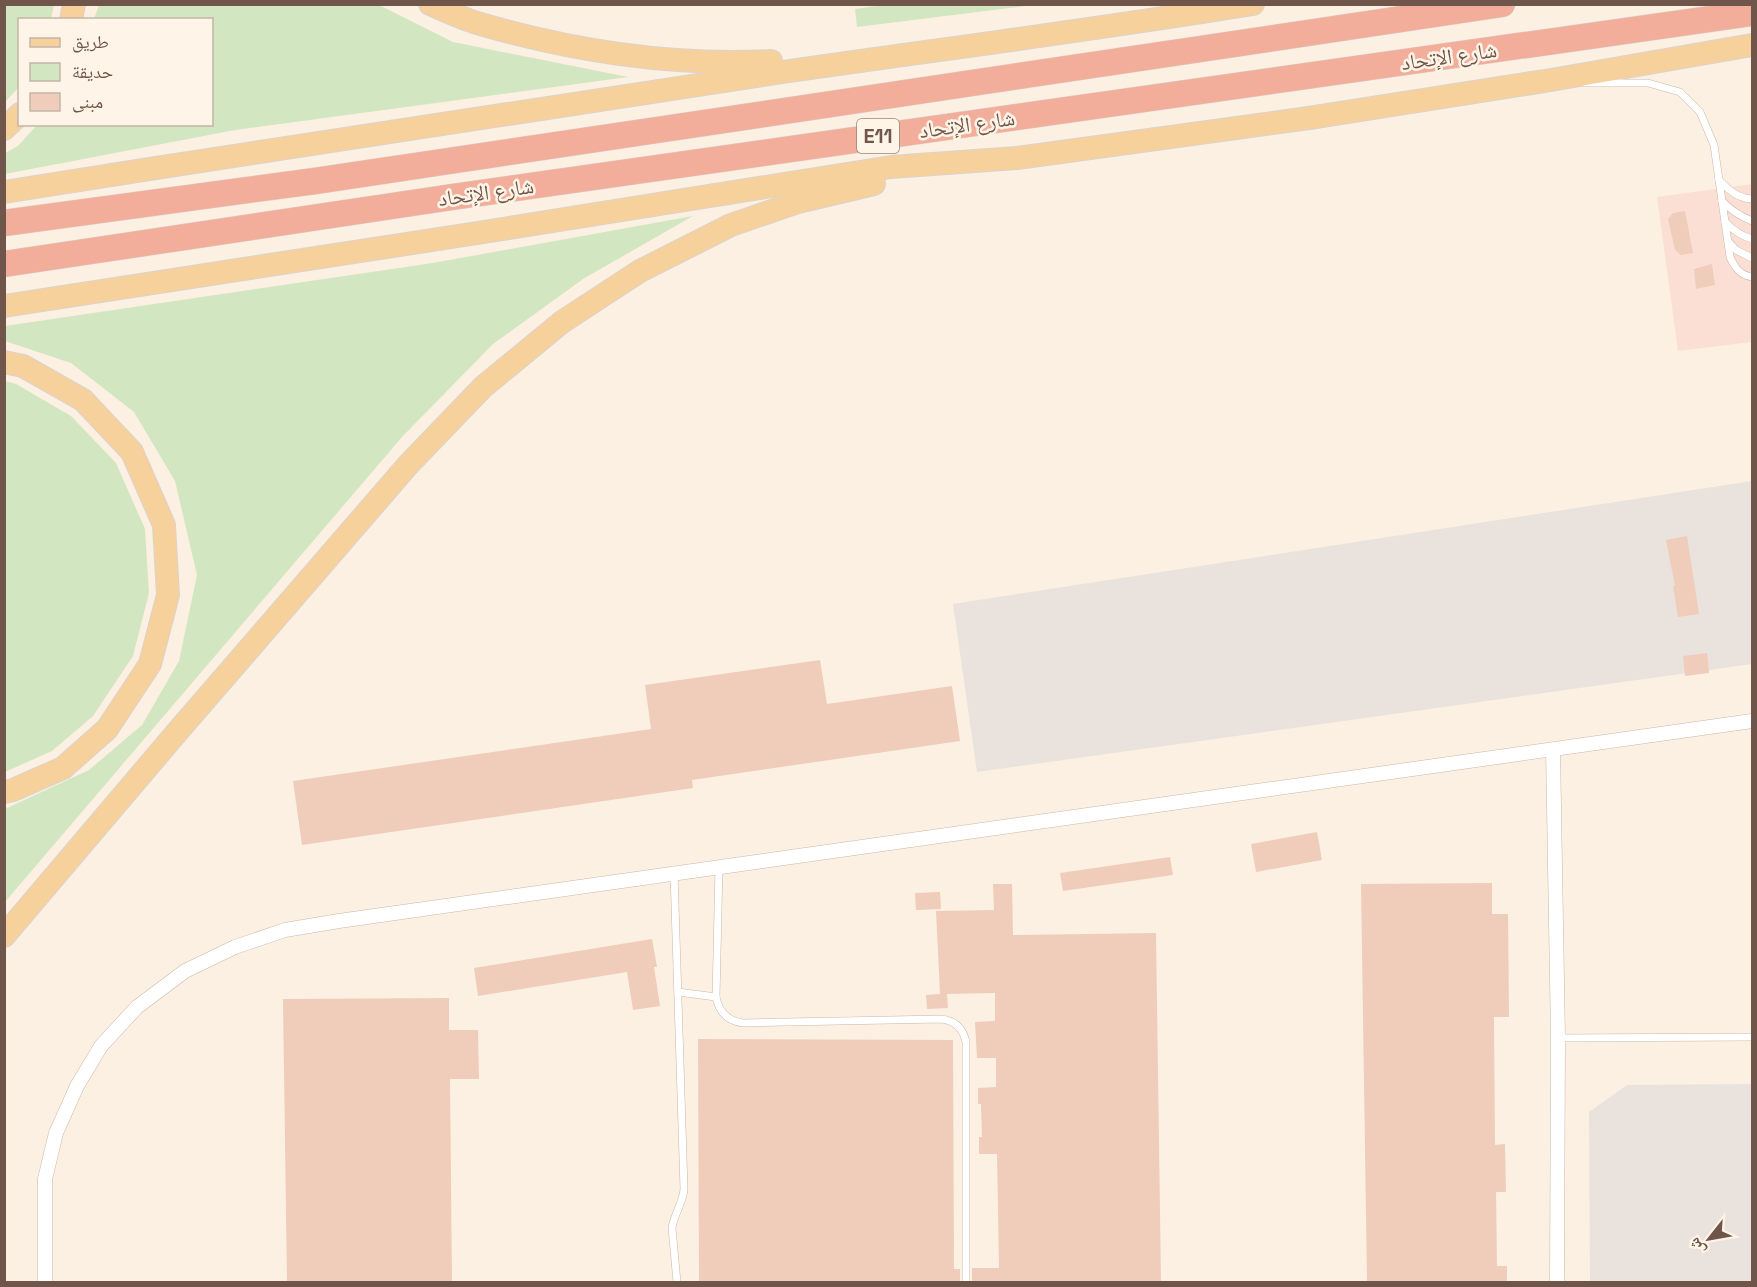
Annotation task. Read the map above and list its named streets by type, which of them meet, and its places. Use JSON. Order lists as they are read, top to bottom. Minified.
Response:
{"streets":{"highway":["شارع الإتحاد","E11"]},"legend":["طريق","حديقة","مبنى"],"north":"bottom left"}
